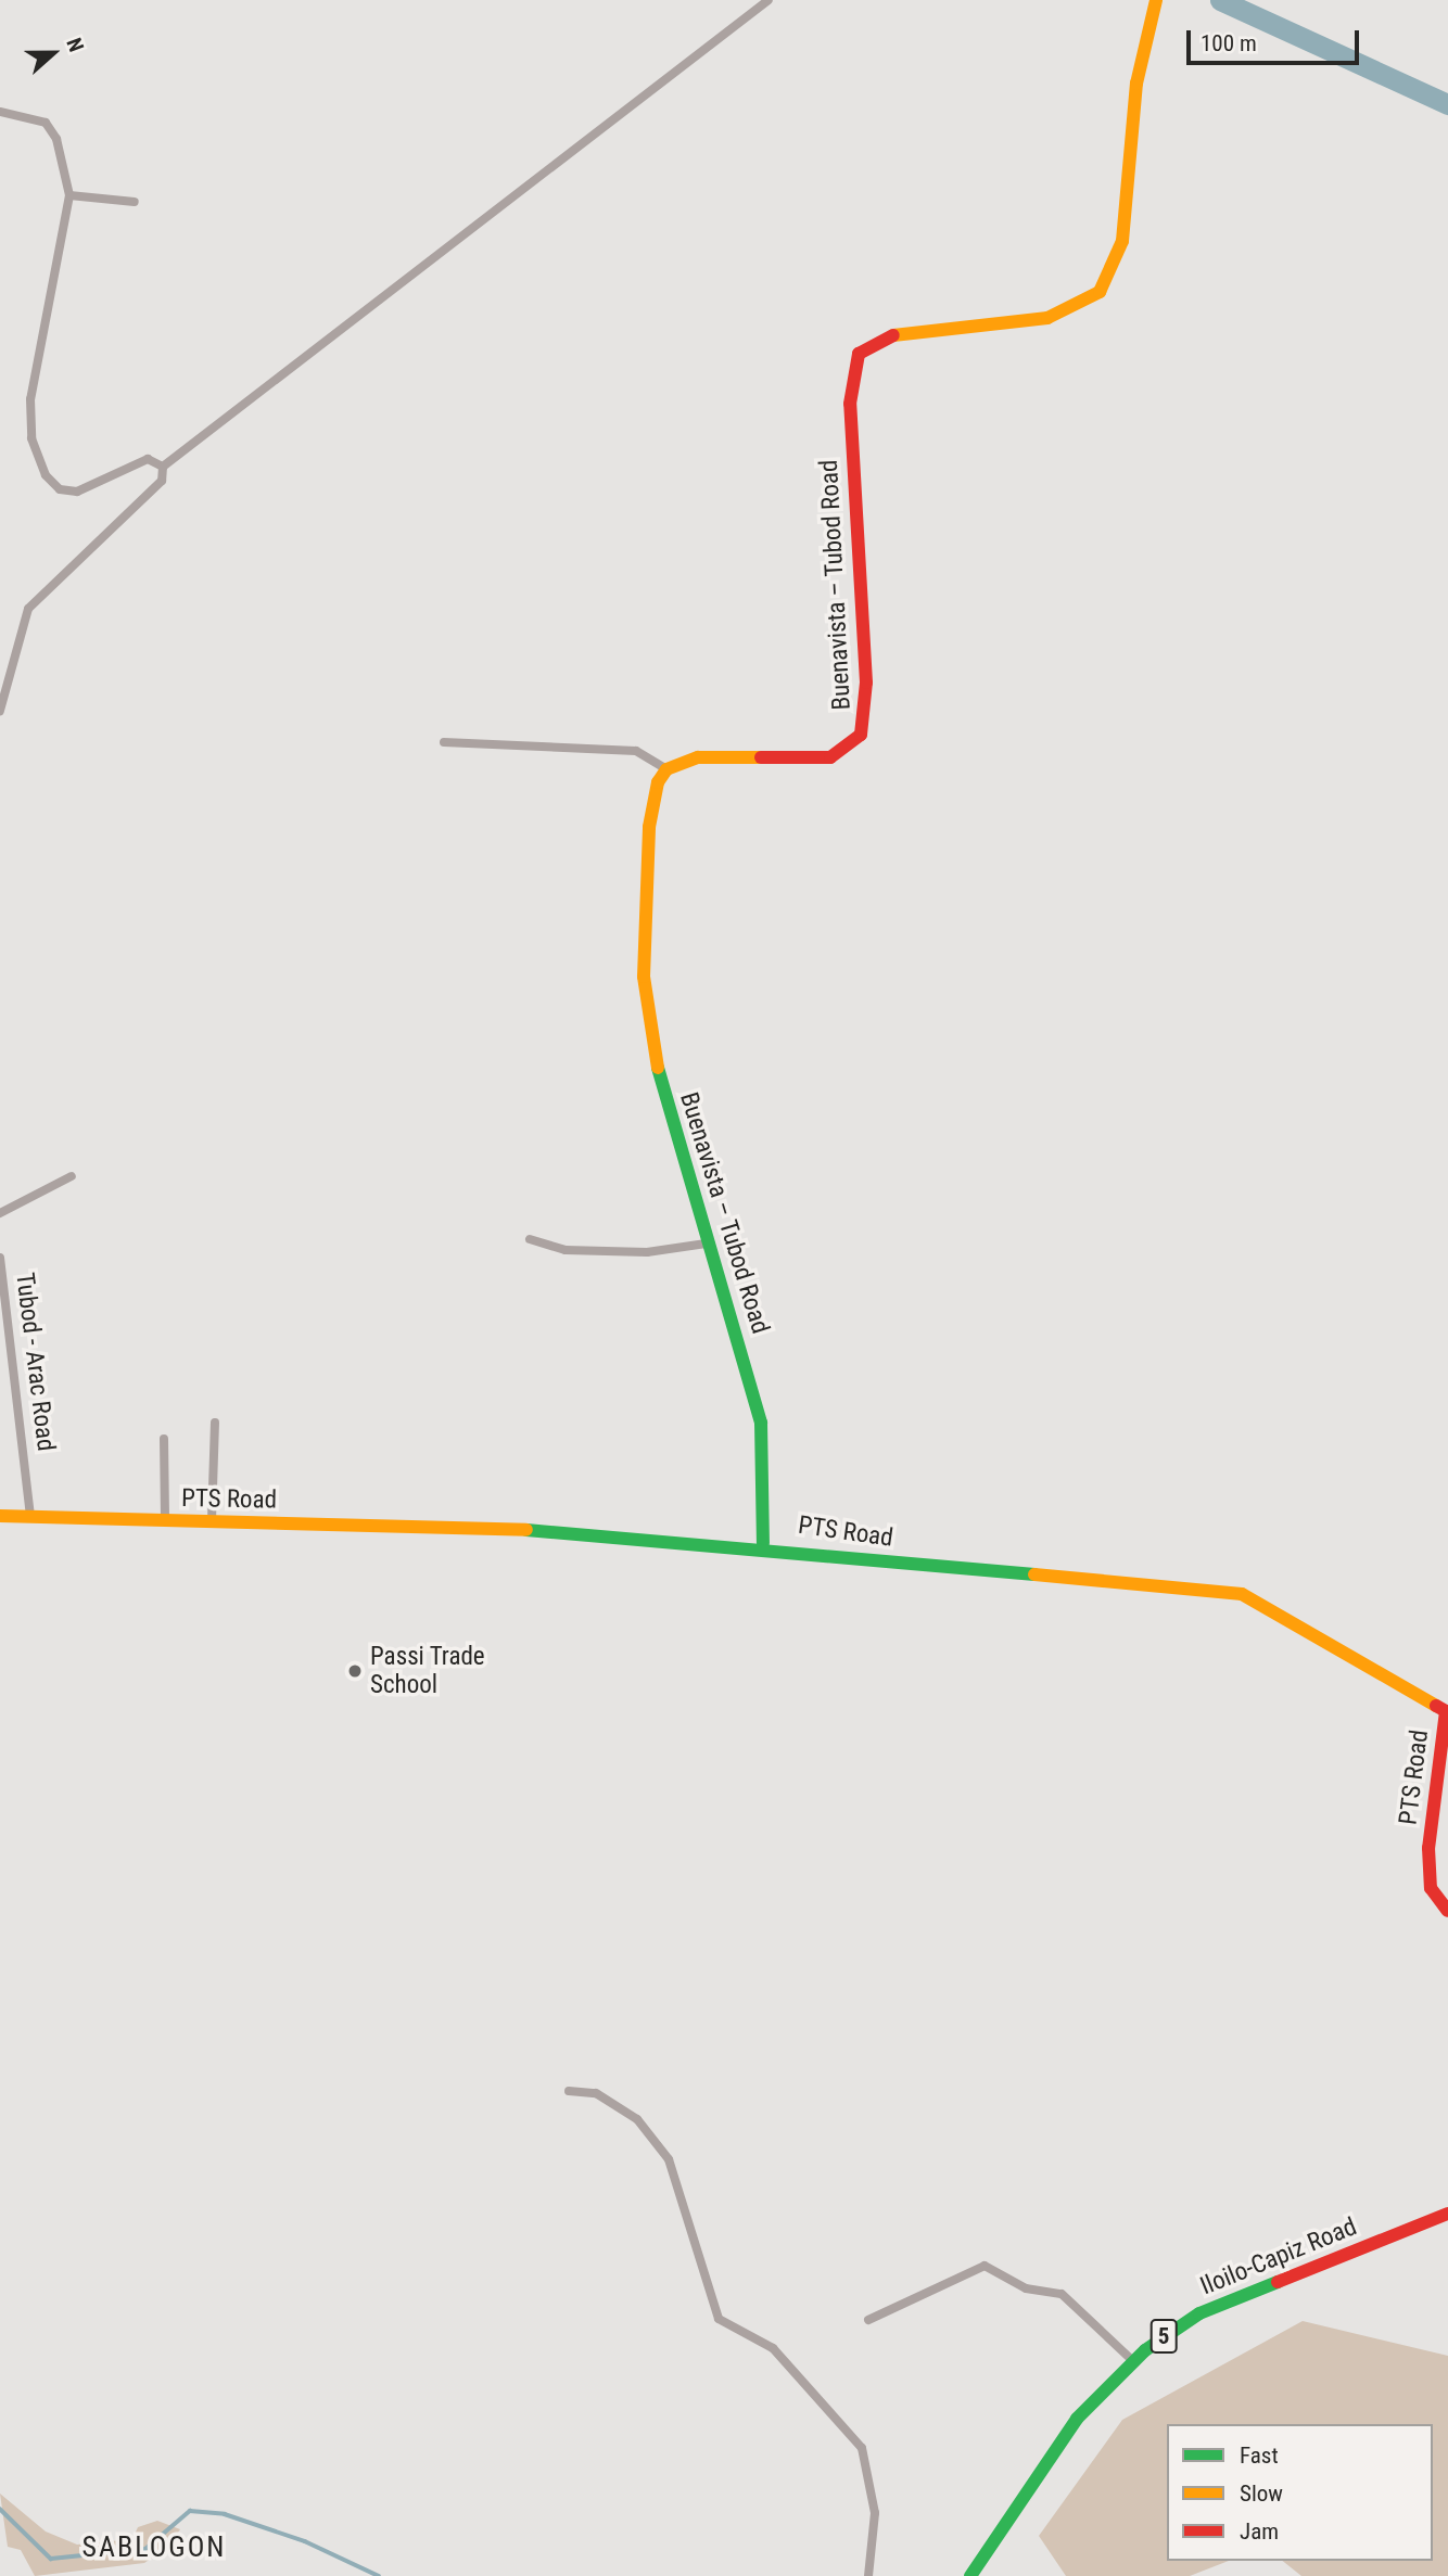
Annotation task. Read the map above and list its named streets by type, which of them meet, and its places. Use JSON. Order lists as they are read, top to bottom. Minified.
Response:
{"streets":{"main road":["Buenavista – Tubod Road","PTS Road","Iloilo-Capiz Road","5"],"street":["Tubod - Arac Road"]},"crossings":[["Buenavista – Tubod Road","PTS Road"],["Tubod - Arac Road","PTS Road"]],"districts":["SABLOGON"],"places":["Passi Trade School"],"legend":["Fast","Slow","Jam"],"scale_bar":"100 m","north":"right"}
